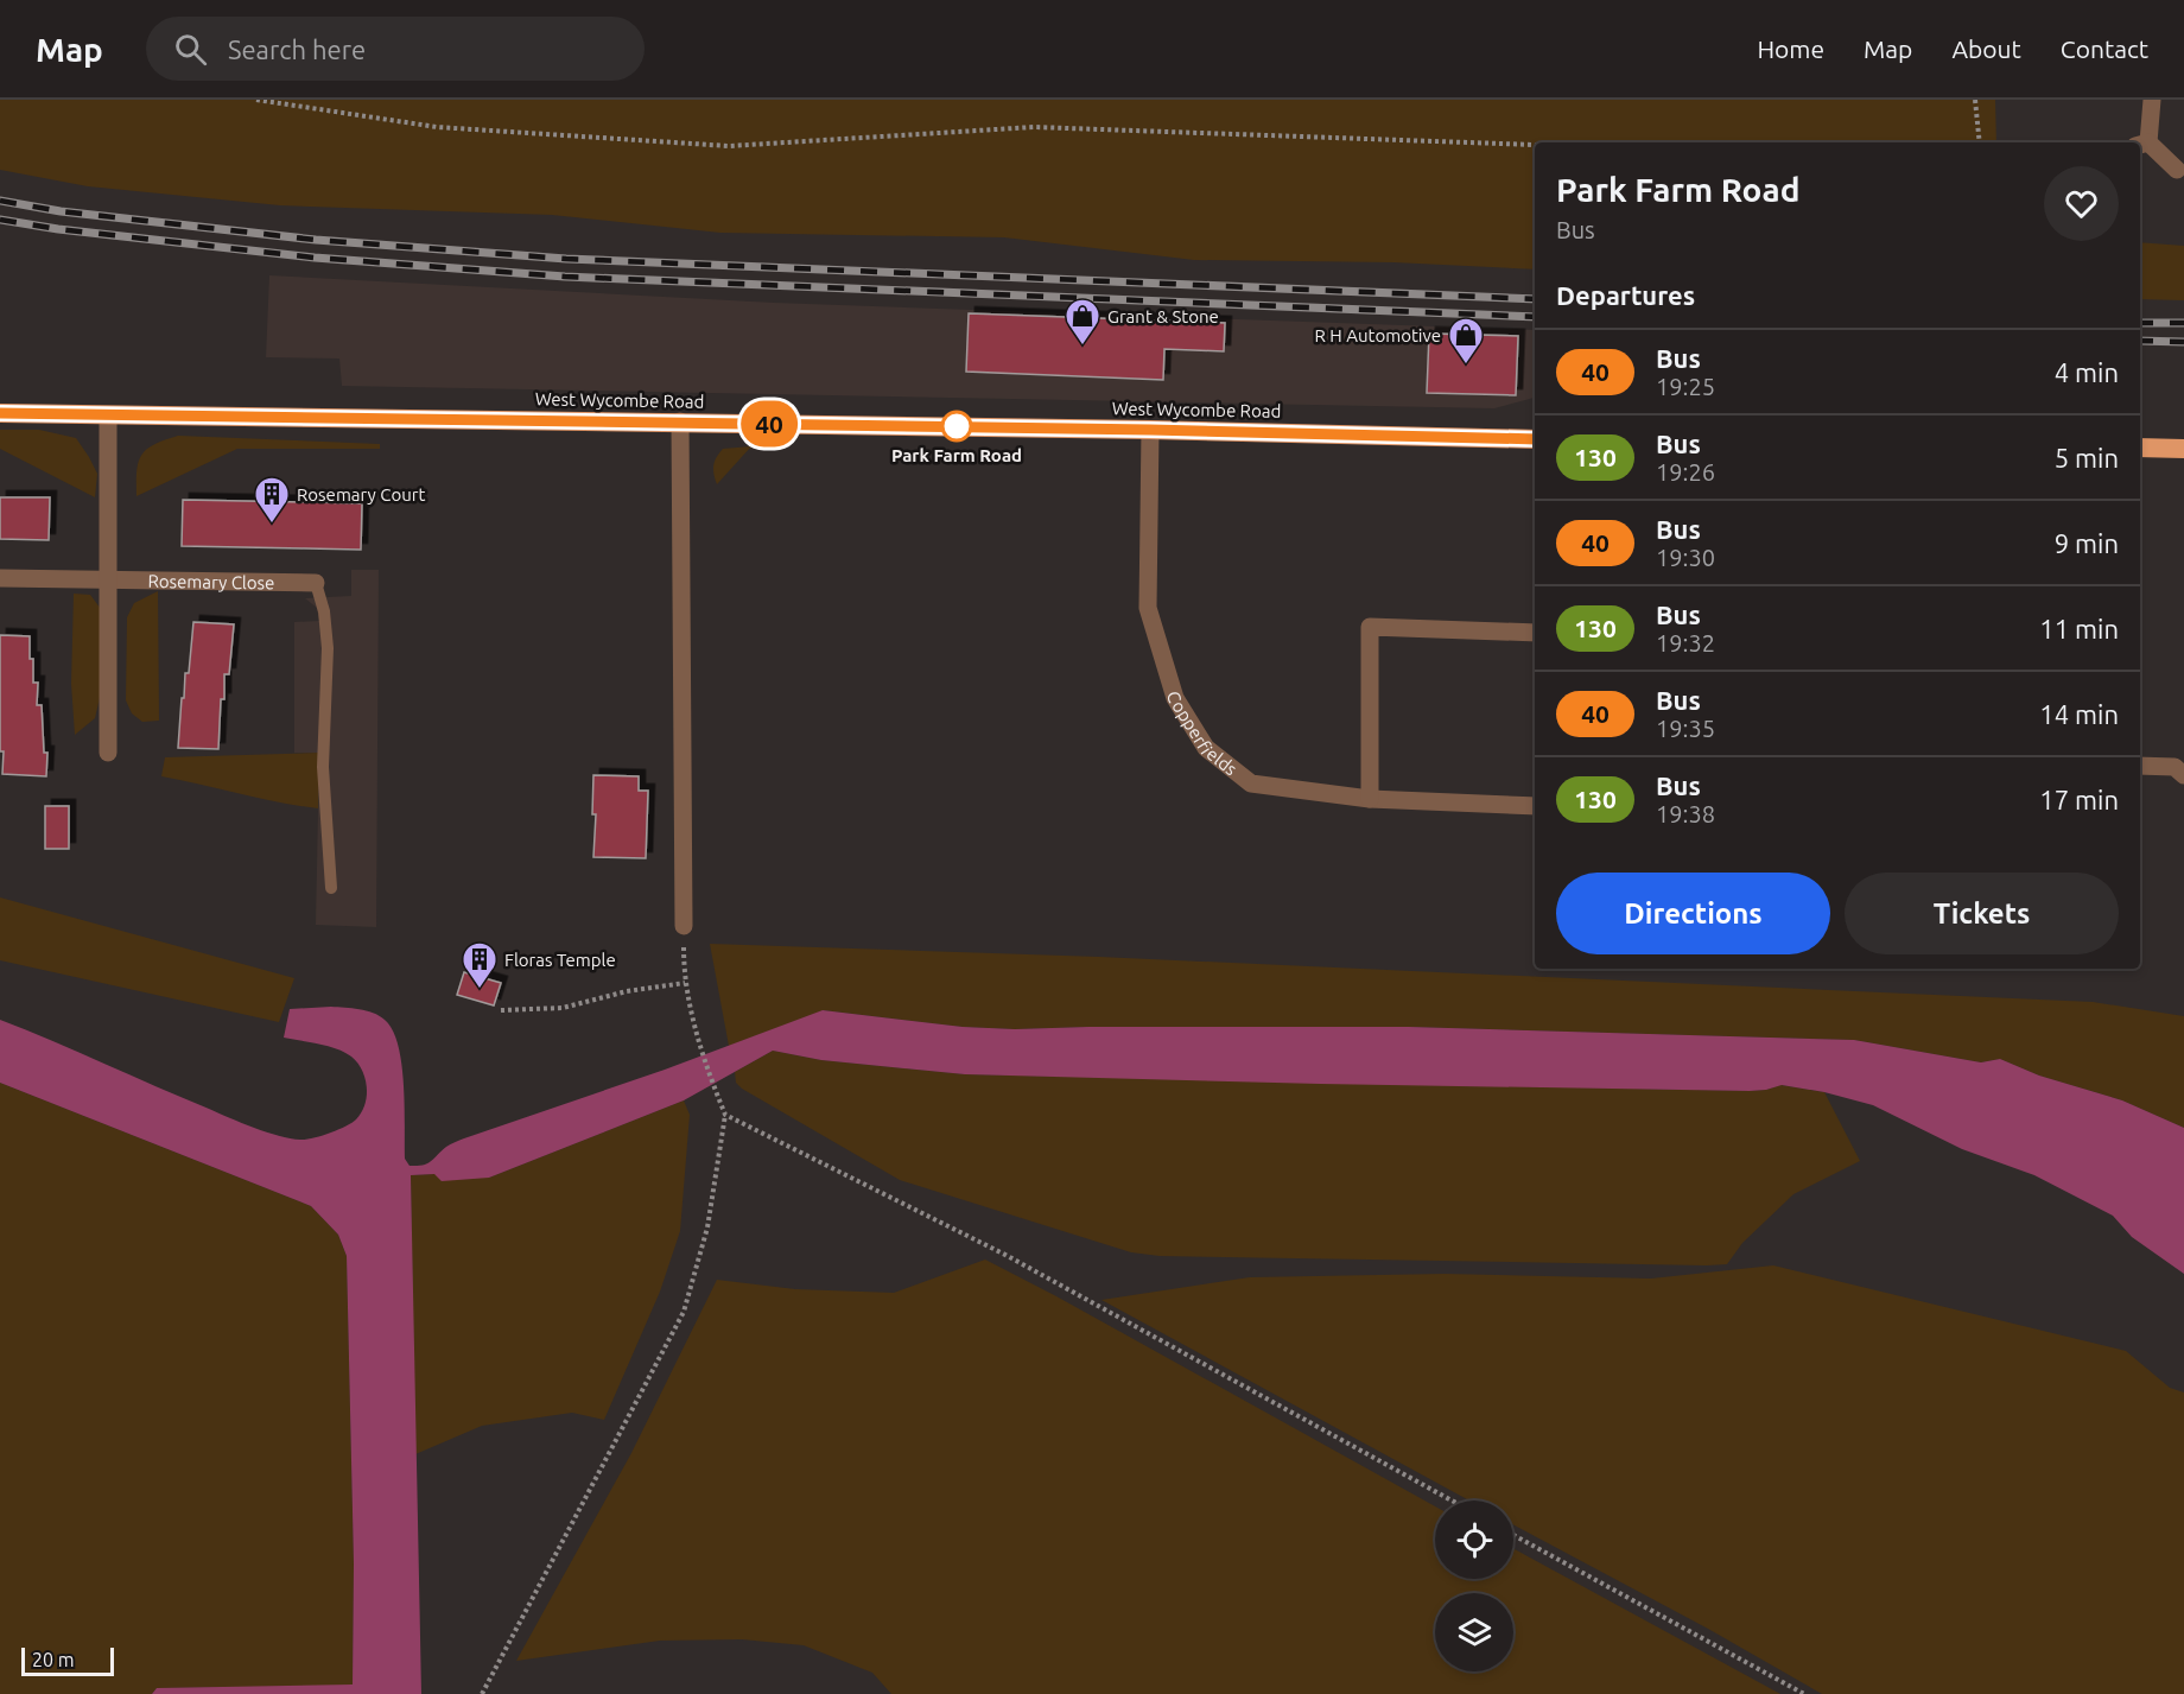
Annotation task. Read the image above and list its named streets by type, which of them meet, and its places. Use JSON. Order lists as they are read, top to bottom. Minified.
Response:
{"streets":{"highway":["West Wycombe Road"],"street":["Rosemary Close","Copperfields"]},"crossings":[["West Wycombe Road","Copperfields"]],"places":{"shop":["Grant & Stone","R H Automotive"],"other":["Park Farm Road"],"building":["Rosemary Court","Floras Temple"]},"lines":["bus line 40"],"scale_bar":"20 m","page":{"header":"Map","search":"Search here","nav":["Home","Map","About","Contact"],"on_map":"40","heading":[["Park Farm Road","Bus"],"Departures"],"list":[{"mark":"40","name":"Bus","note":"19:25","value":"4 min"},{"mark":"130","name":"Bus","note":"19:26","value":"5 min"},{"mark":"40","name":"Bus","note":"19:30","value":"9 min"},{"mark":"130","name":"Bus","note":"19:32","value":"11 min"},{"mark":"40","name":"Bus","note":"19:35","value":"14 min"},{"mark":"130","name":"Bus","note":"19:38","value":"17 min"}],"buttons":["Directions","Tickets"],"scale":"20 m"}}
